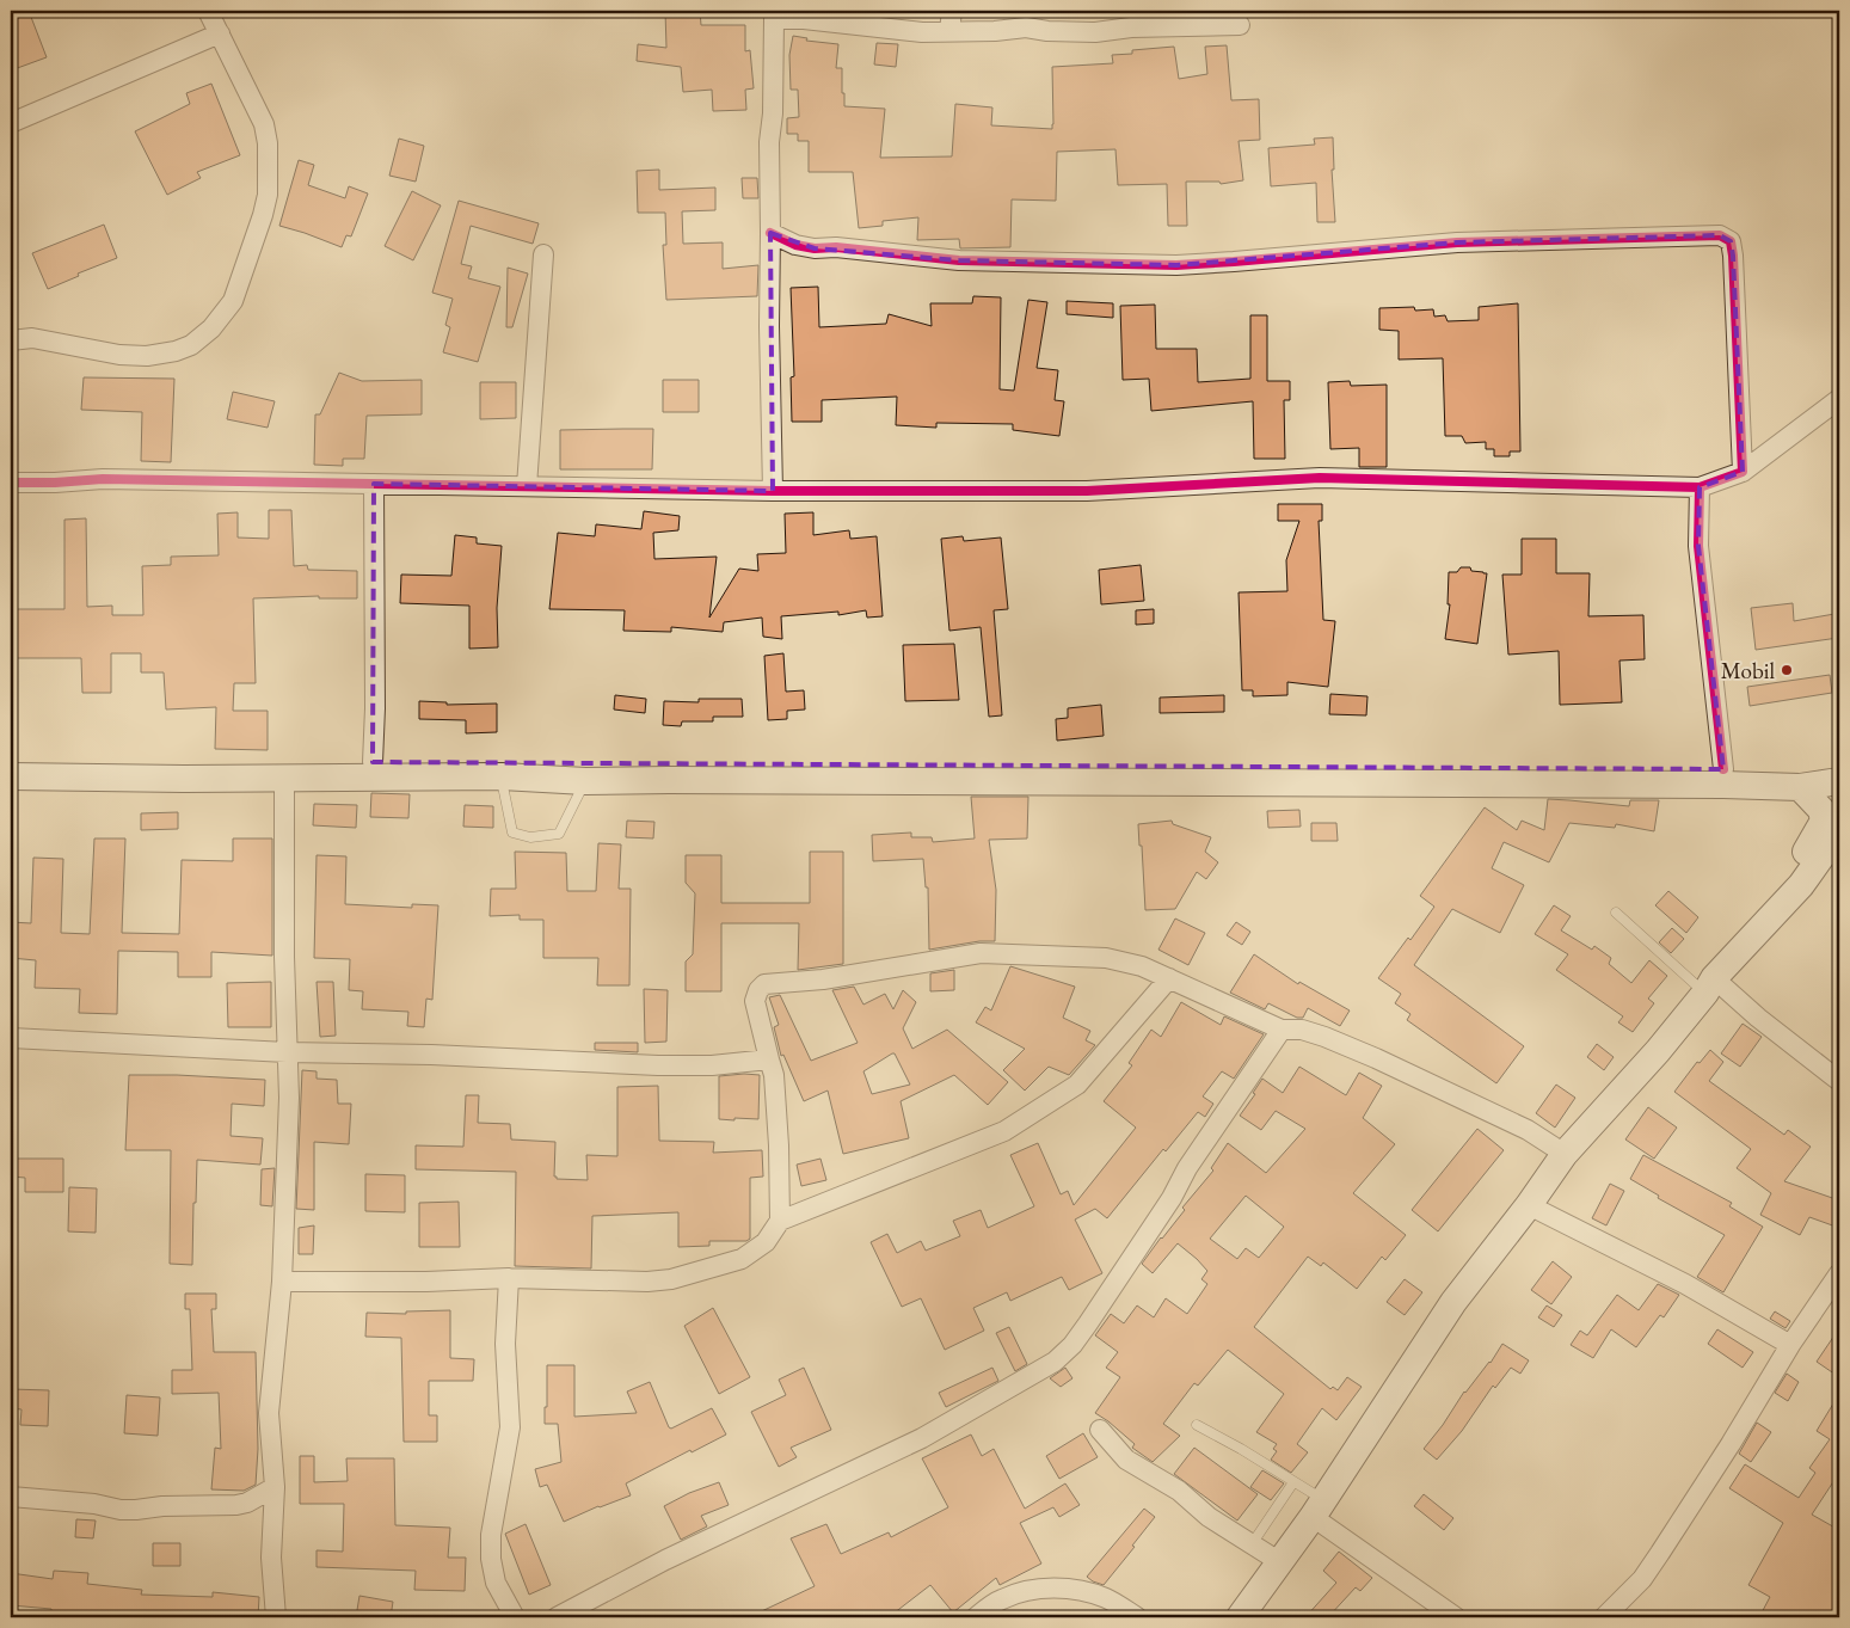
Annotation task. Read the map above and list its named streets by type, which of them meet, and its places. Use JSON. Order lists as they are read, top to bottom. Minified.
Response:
{"places":["Mobil"]}
